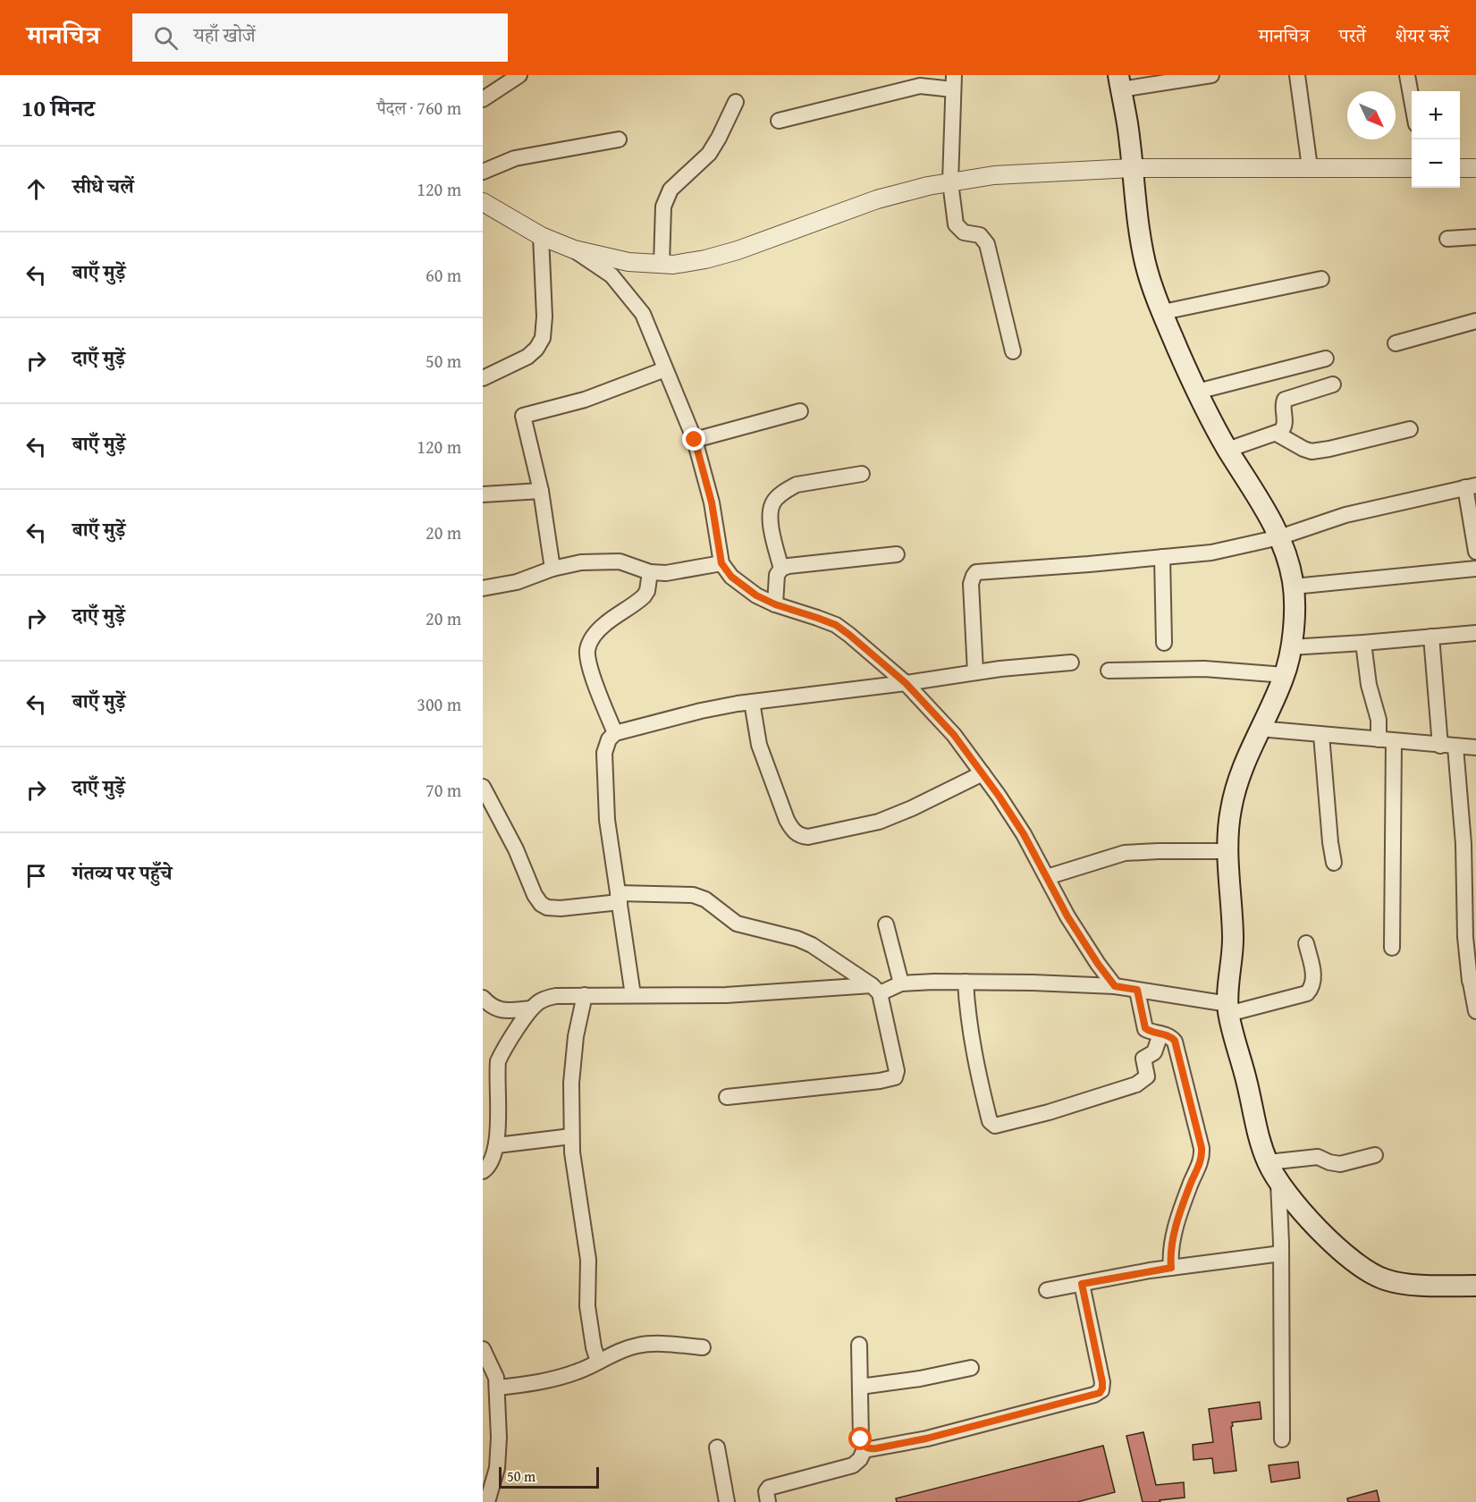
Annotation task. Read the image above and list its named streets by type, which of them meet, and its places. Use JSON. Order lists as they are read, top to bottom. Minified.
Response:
{"scale_bar":"50 m","north":"bottom right","page":{"header":"मानचित्र","search":"यहाँ खोजें","nav":["मानचित्र","परतें","शेयर करें"],"heading":["10 मिनट","पैदल · 760 m"],"map_buttons":["+","−"],"list":[["सीधे चलें","120 m"],["बाएँ मुड़ें","60 m"],["दाएँ मुड़ें","50 m"],["बाएँ मुड़ें","120 m"],["बाएँ मुड़ें","20 m"],["दाएँ मुड़ें","20 m"],["बाएँ मुड़ें","300 m"],["दाएँ मुड़ें","70 m"],"गंतव्य पर पहुँचे"],"scale":"50 m"}}
